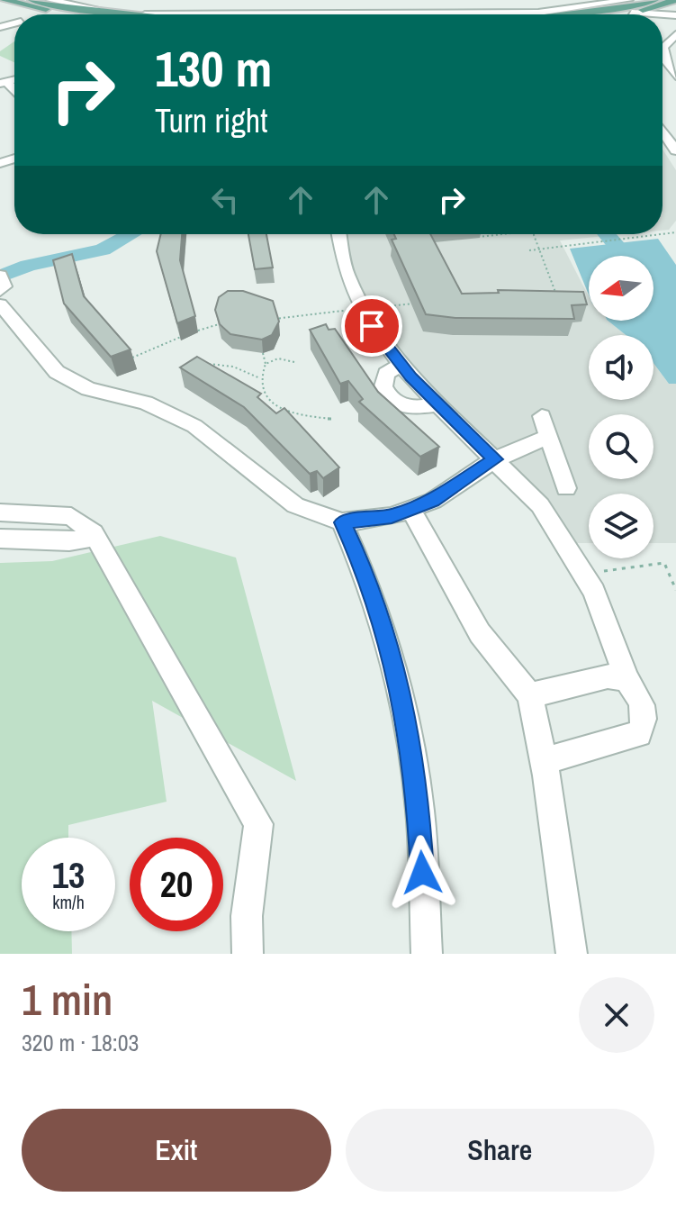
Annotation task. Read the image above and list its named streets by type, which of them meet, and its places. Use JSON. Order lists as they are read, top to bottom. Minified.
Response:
{"north":"left","page":{"turn":["130 m","Turn right"],"speed":"13 km/h","limit":"20","heading":["1 min","320 m · 18:03"],"buttons":["Exit","Share"]}}
